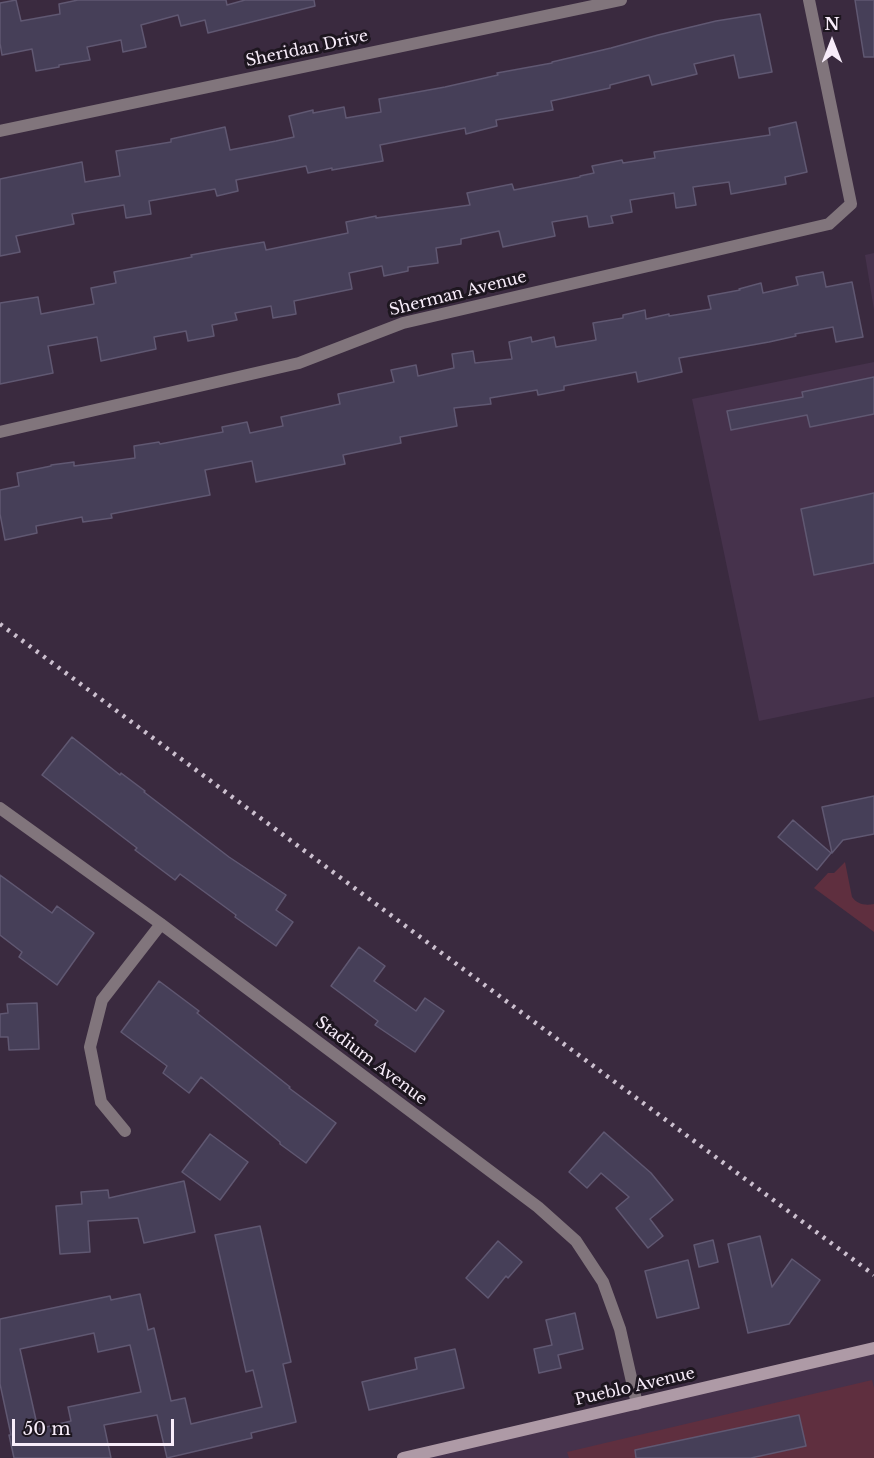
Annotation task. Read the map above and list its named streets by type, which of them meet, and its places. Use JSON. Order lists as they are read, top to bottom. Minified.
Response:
{"streets":{"street":["Sheridan Drive","Sherman Avenue","Stadium Avenue","Pueblo Avenue"]},"crossings":[["Stadium Avenue","Pueblo Avenue"]],"scale_bar":"50 m","north":"top"}
